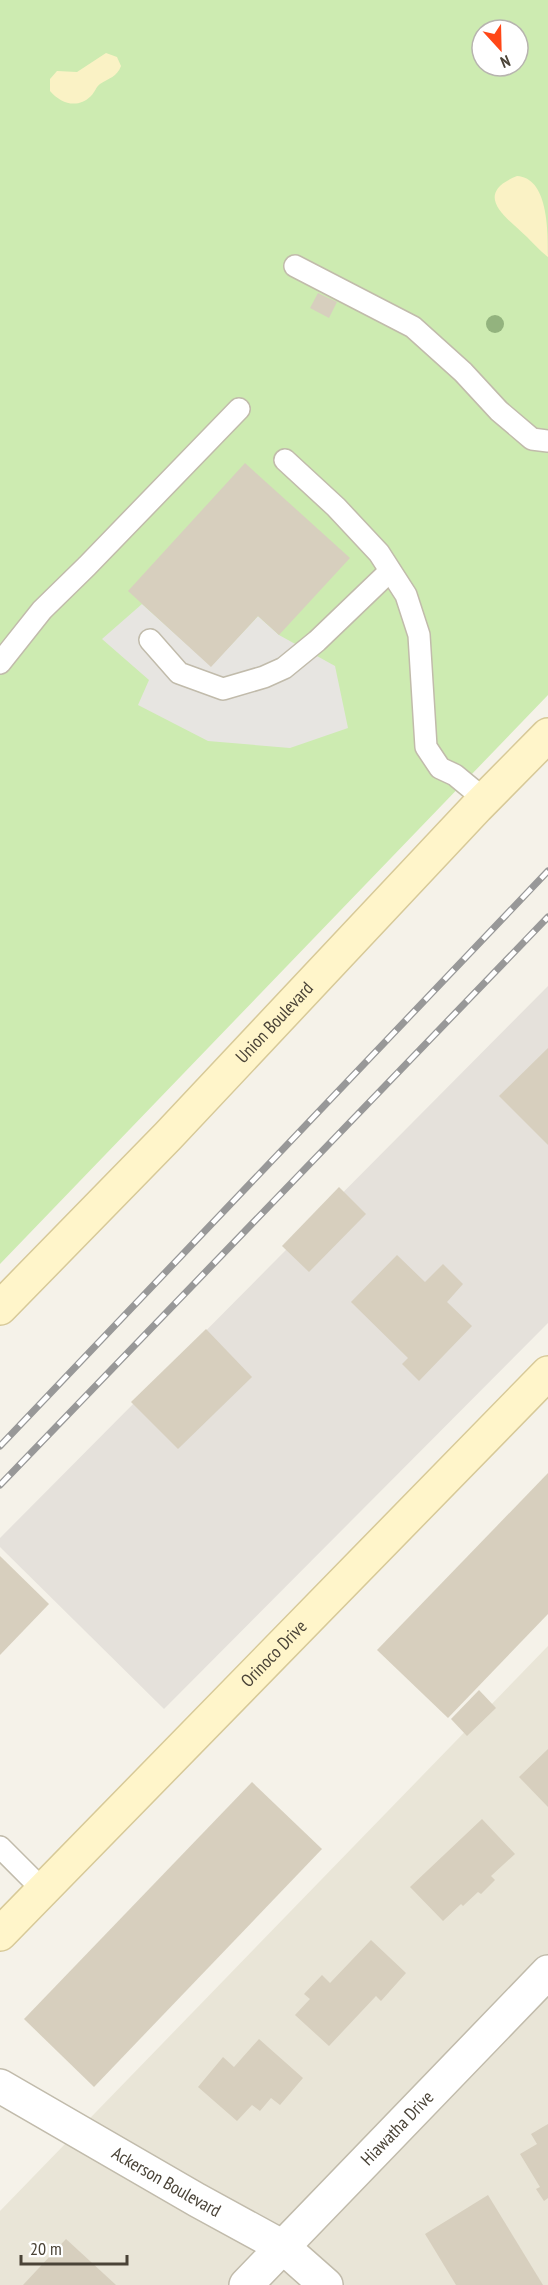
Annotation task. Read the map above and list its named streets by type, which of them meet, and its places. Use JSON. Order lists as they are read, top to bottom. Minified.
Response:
{"streets":{"main road":["Union Boulevard","Orinoco Drive"],"street":["Hiawatha Drive","Ackerson Boulevard"]},"crossings":[["Hiawatha Drive","Ackerson Boulevard"]],"scale_bar":"20 m","north":"bottom"}
